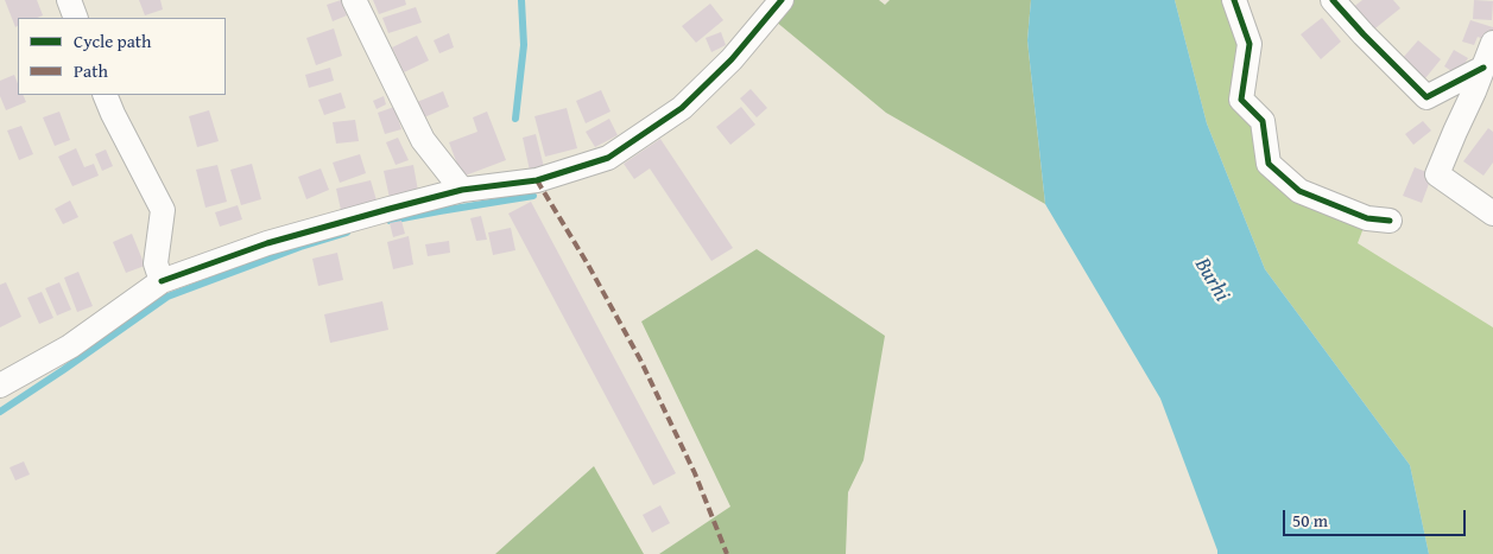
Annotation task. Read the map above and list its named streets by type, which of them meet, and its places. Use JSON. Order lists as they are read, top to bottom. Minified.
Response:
{"water":["Burhi"],"legend":["Cycle path","Path"],"scale_bar":"50 m"}
